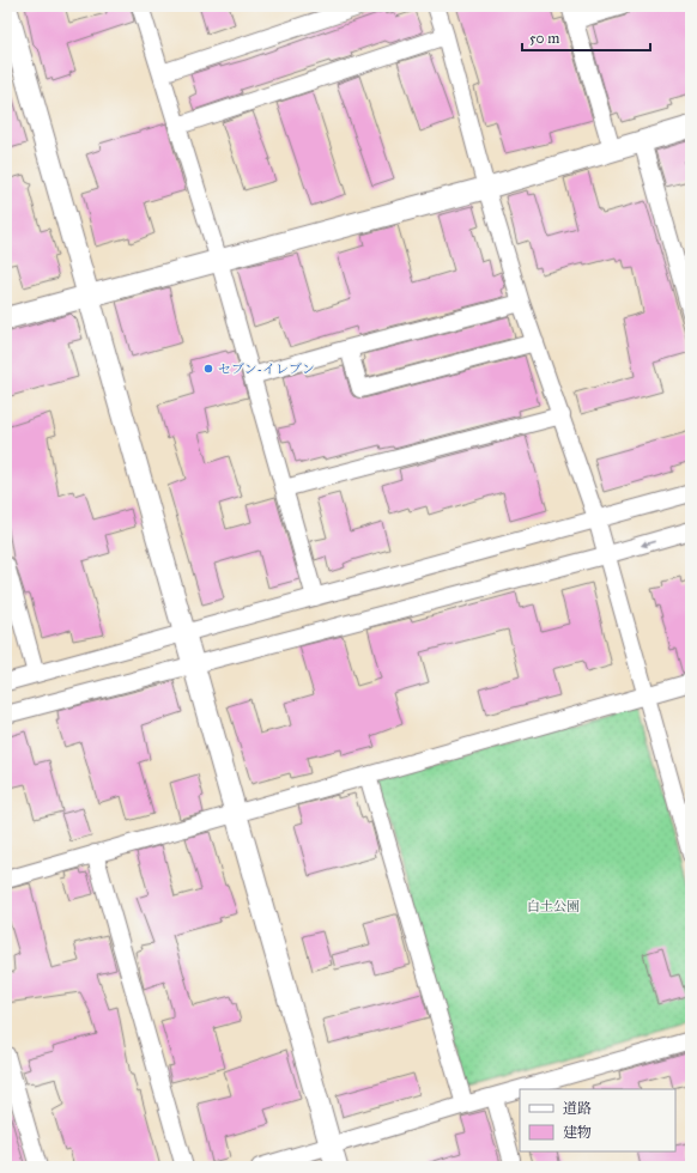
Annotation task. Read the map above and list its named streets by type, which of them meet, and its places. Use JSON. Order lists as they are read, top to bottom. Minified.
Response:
{"parks":["白土公園"],"places":["セブン-イレブン"],"legend":["道路","建物"],"scale_bar":"50 m"}
